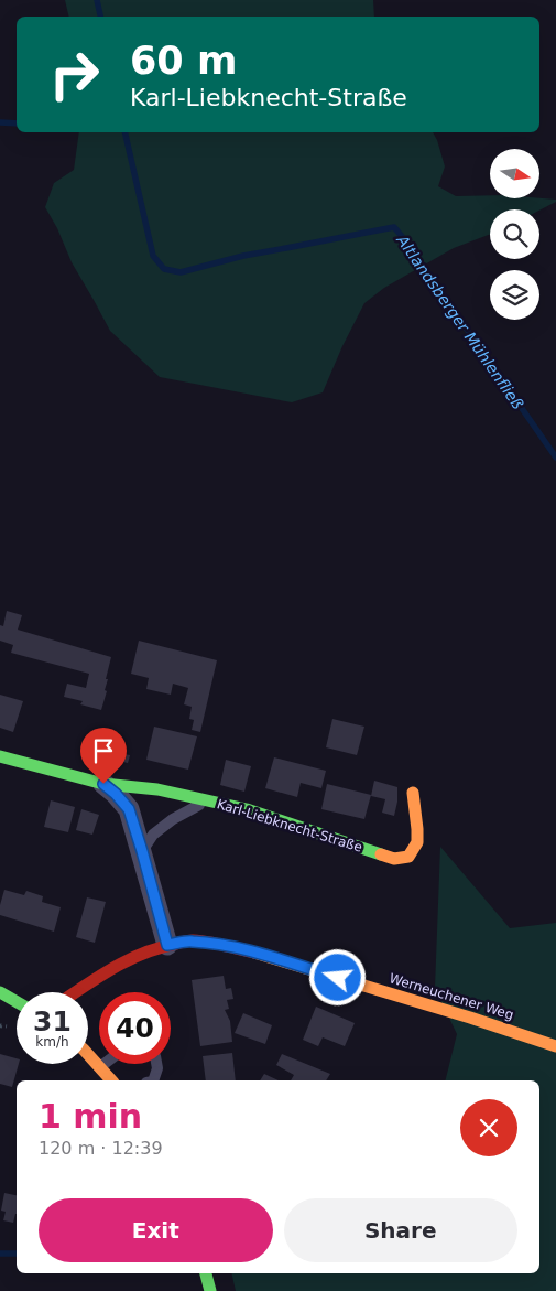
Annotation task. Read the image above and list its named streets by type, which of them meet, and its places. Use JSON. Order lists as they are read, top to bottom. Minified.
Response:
{"streets":{"street":["Karl-Liebknecht-Straße","Werneuchener Weg"]},"crossings":[["Karl-Liebknecht-Straße","Werneuchener Weg"]],"water":["Altlandsberger Mühlenfließ"],"north":"right","page":{"turn":["60 m","Karl-Liebknecht-Straße"],"speed":"31 km/h","limit":"40","heading":["1 min","120 m · 12:39"],"buttons":["Exit","Share"]}}
